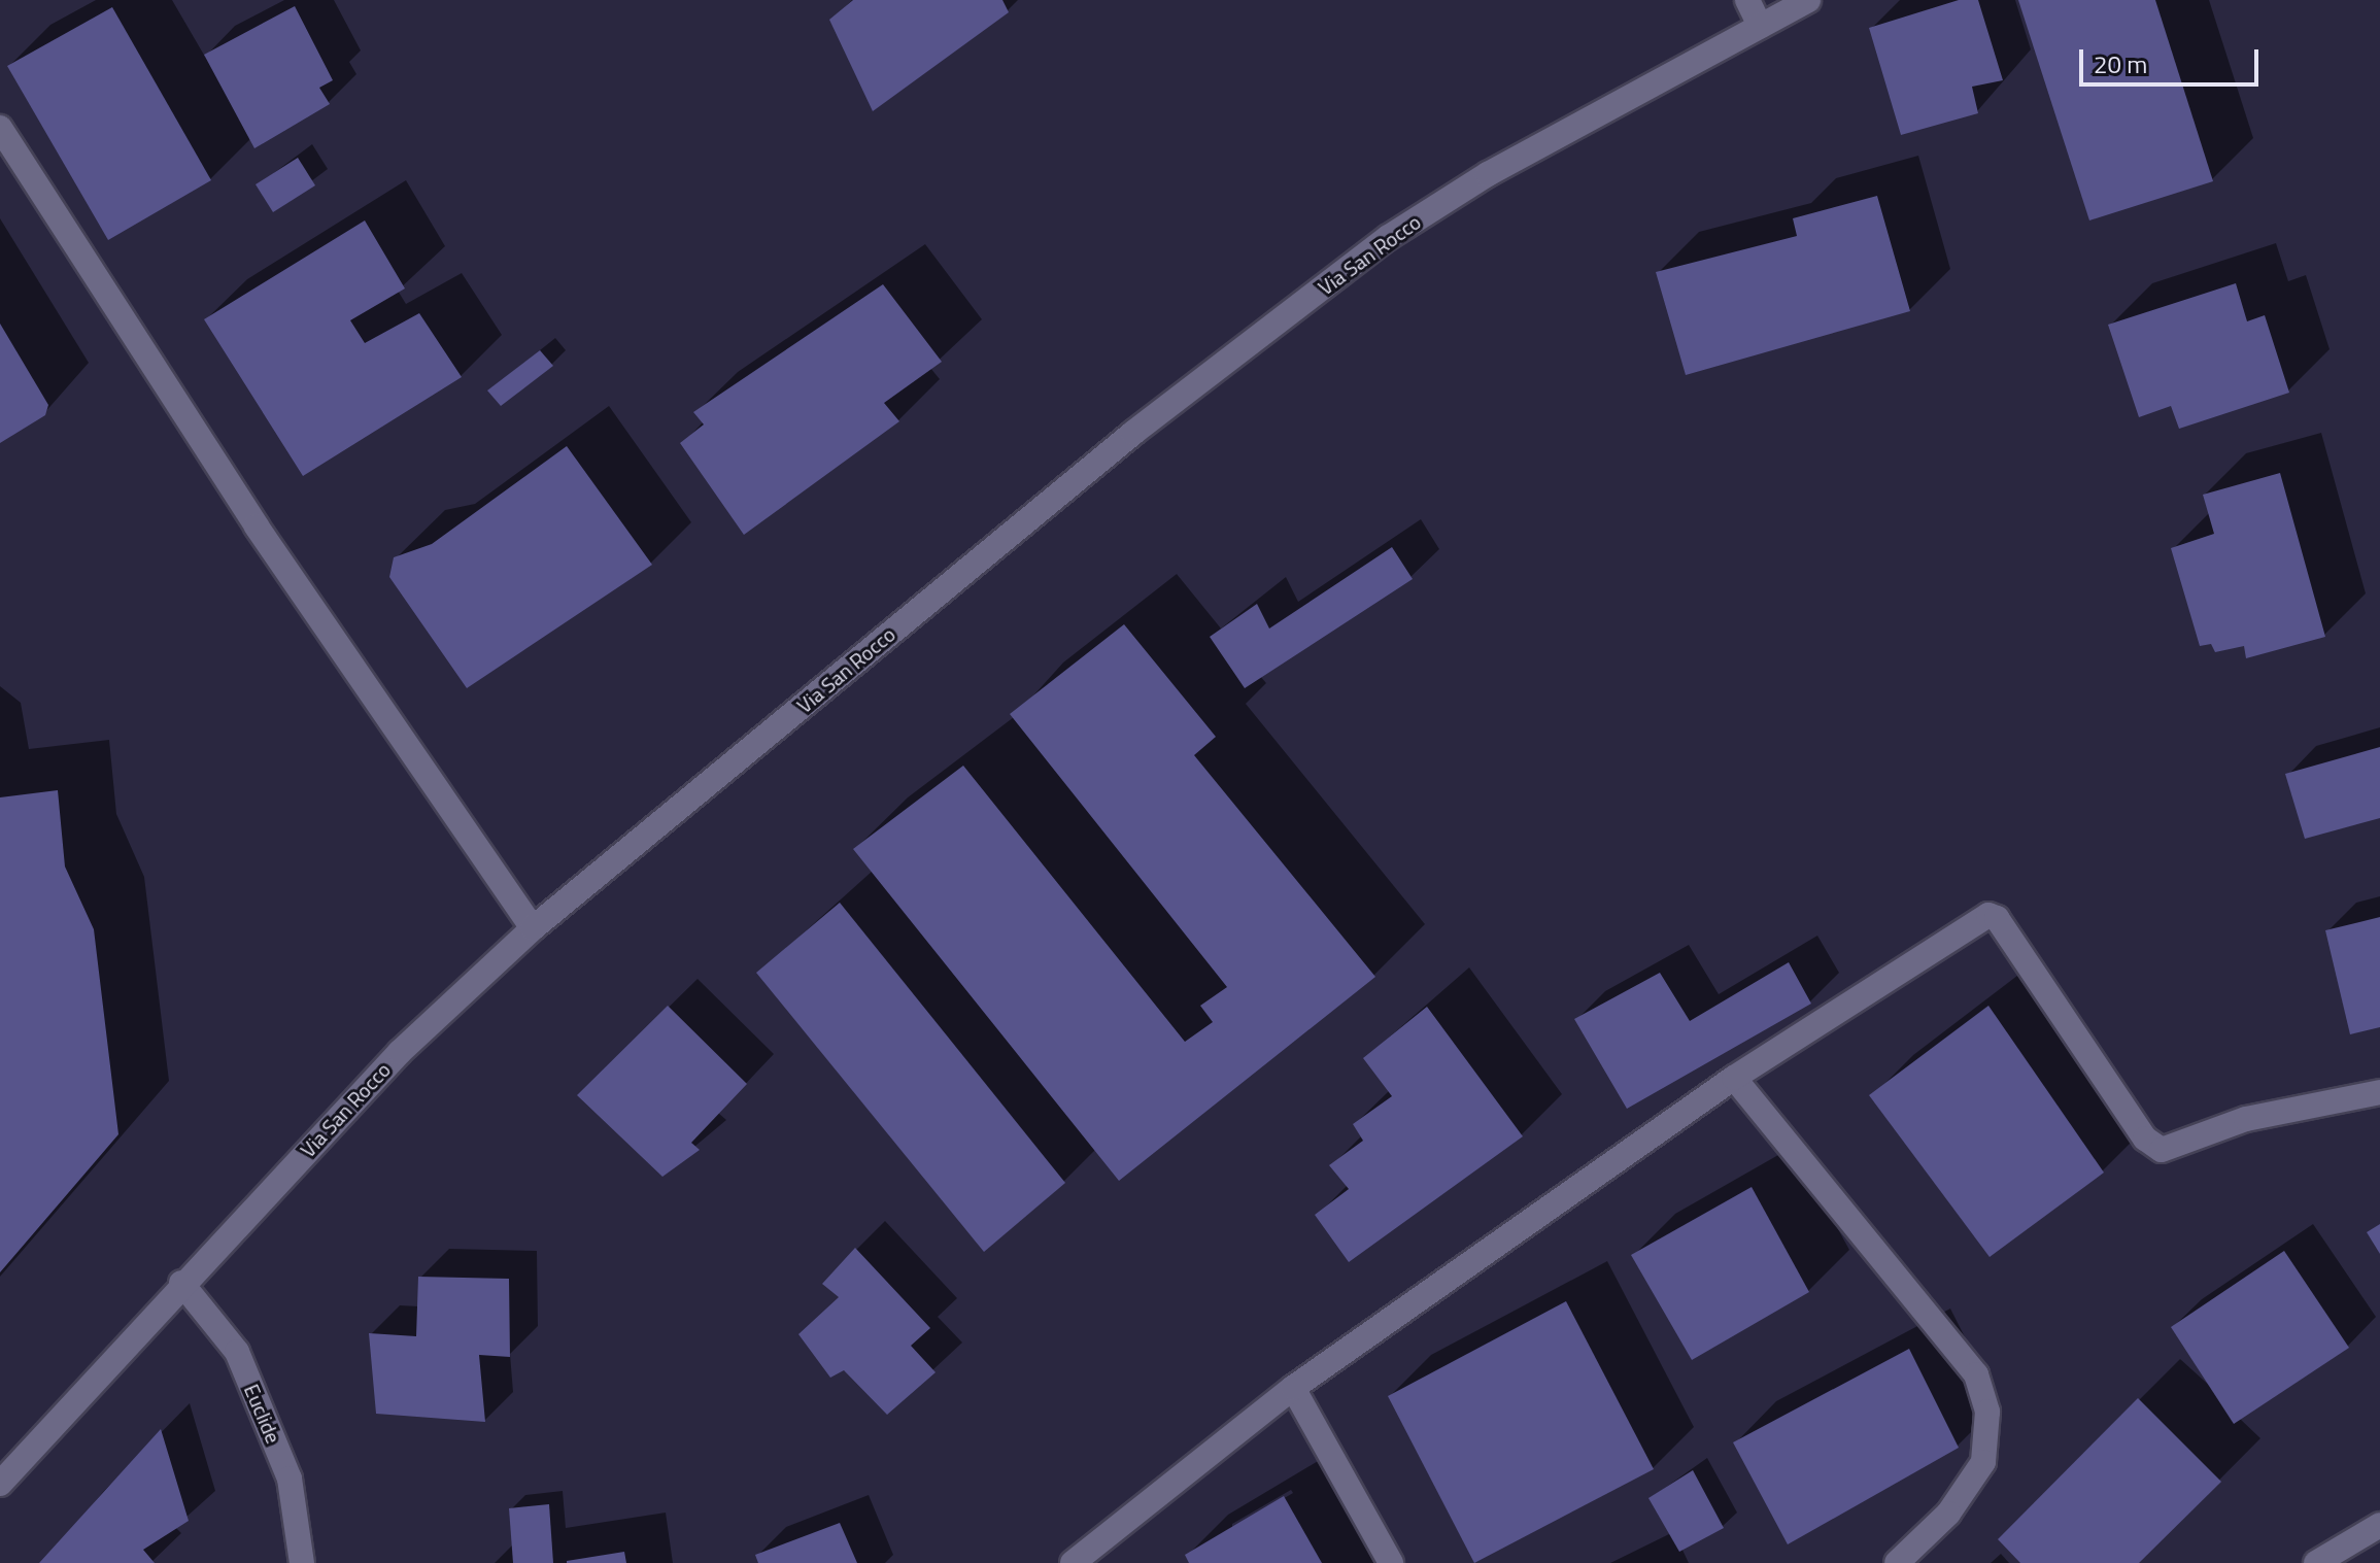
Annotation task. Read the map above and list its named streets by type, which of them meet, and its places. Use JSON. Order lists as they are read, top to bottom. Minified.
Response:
{"streets":{"street":["Via San Rocco","Euclide"]},"crossings":[["Via San Rocco","Euclide"]],"scale_bar":"20 m"}
